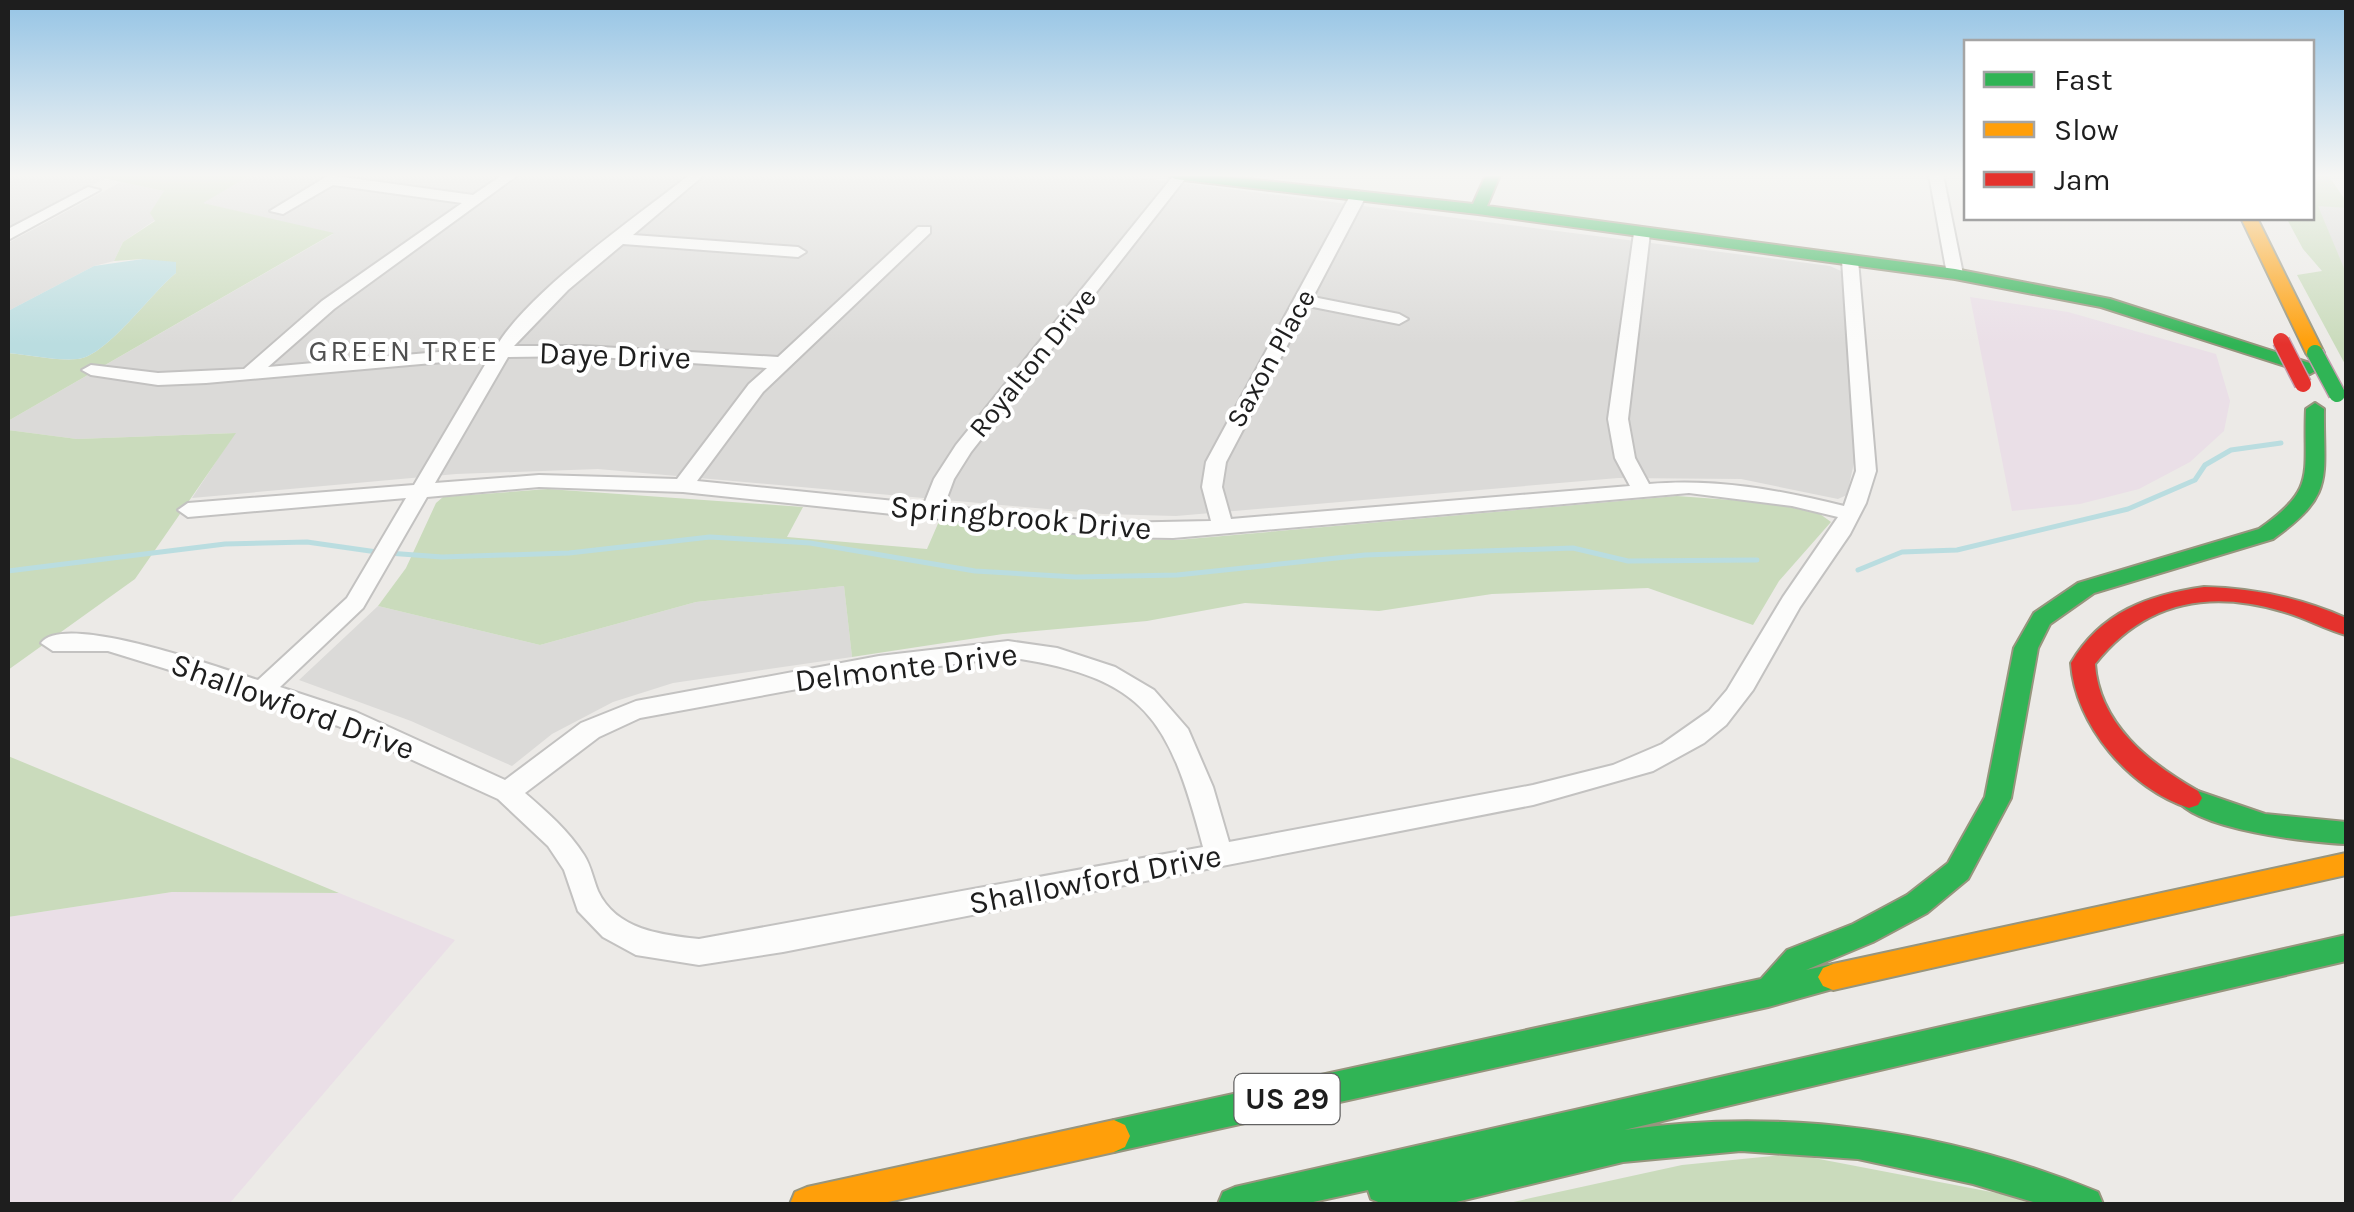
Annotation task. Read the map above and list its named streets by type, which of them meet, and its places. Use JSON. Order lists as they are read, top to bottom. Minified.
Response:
{"streets":{"main road":["US 29"],"street":["Daye Drive","Saxon Place","Royalton Drive","Springbrook Drive","Delmonte Drive","Shallowford Drive"]},"crossings":[["Saxon Place","Springbrook Drive"],["Royalton Drive","Springbrook Drive"],["Springbrook Drive","Shallowford Drive"],["Delmonte Drive","Shallowford Drive"]],"districts":["GREEN TREE"],"legend":["Fast","Slow","Jam"]}
